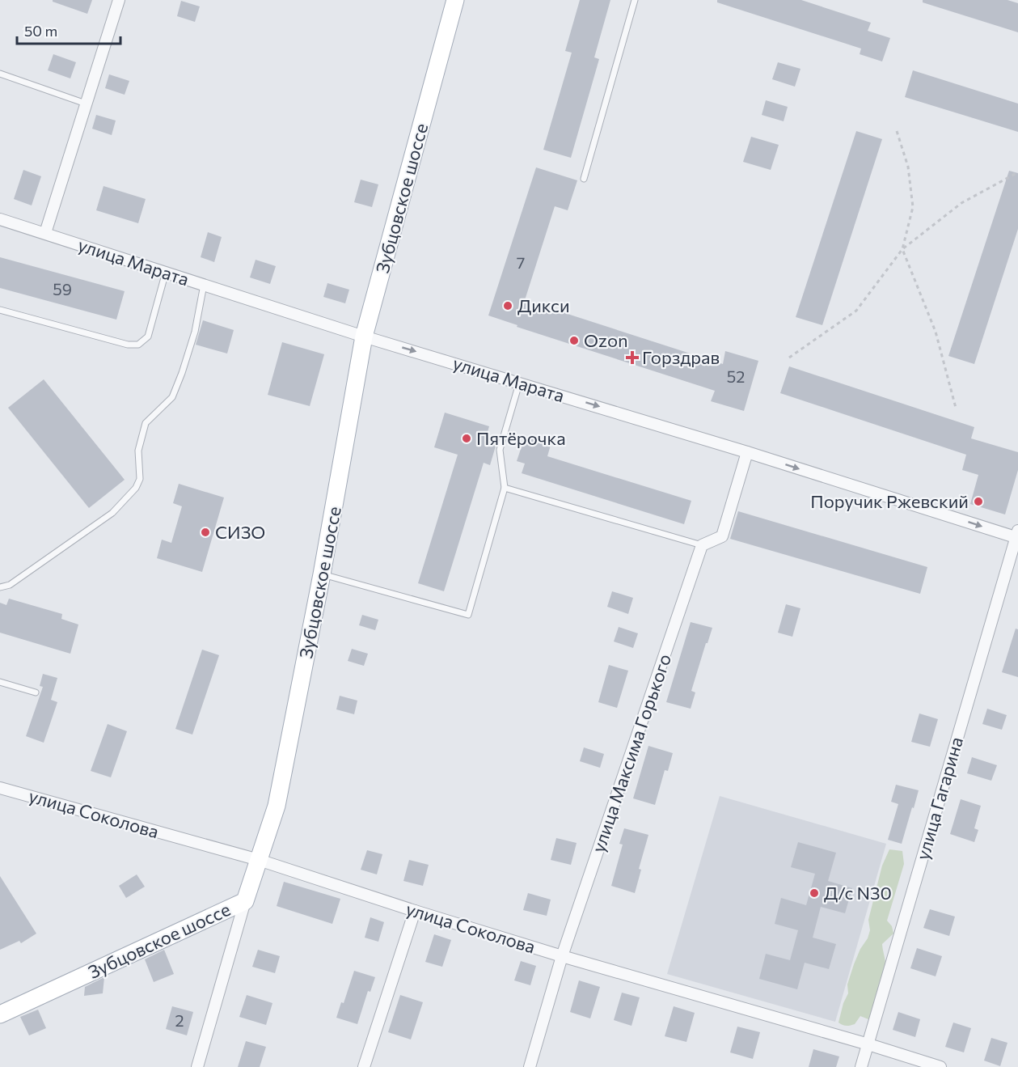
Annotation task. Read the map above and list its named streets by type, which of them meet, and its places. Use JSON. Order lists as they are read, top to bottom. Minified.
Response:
{"streets":{"main road":["Зубцовское шоссе"],"street":["улица Марата","улица Максима Горького","улица Гагарина","улица Соколова"]},"crossings":[["Зубцовское шоссе","улица Марата"],["Зубцовское шоссе","улица Соколова"],["улица Марата","улица Гагарина"],["улица Максима Горького","улица Соколова"],["улица Гагарина","улица Соколова"]],"one_way":["улица Марата"],"places":{"other":["Дикси","Ozon","Пятёрочка","Поручик Ржевский","СИЗО","Д/с N30"],"health":["Горздрав"]},"house_numbers":["7","59","52","2"],"scale_bar":"50 m"}
